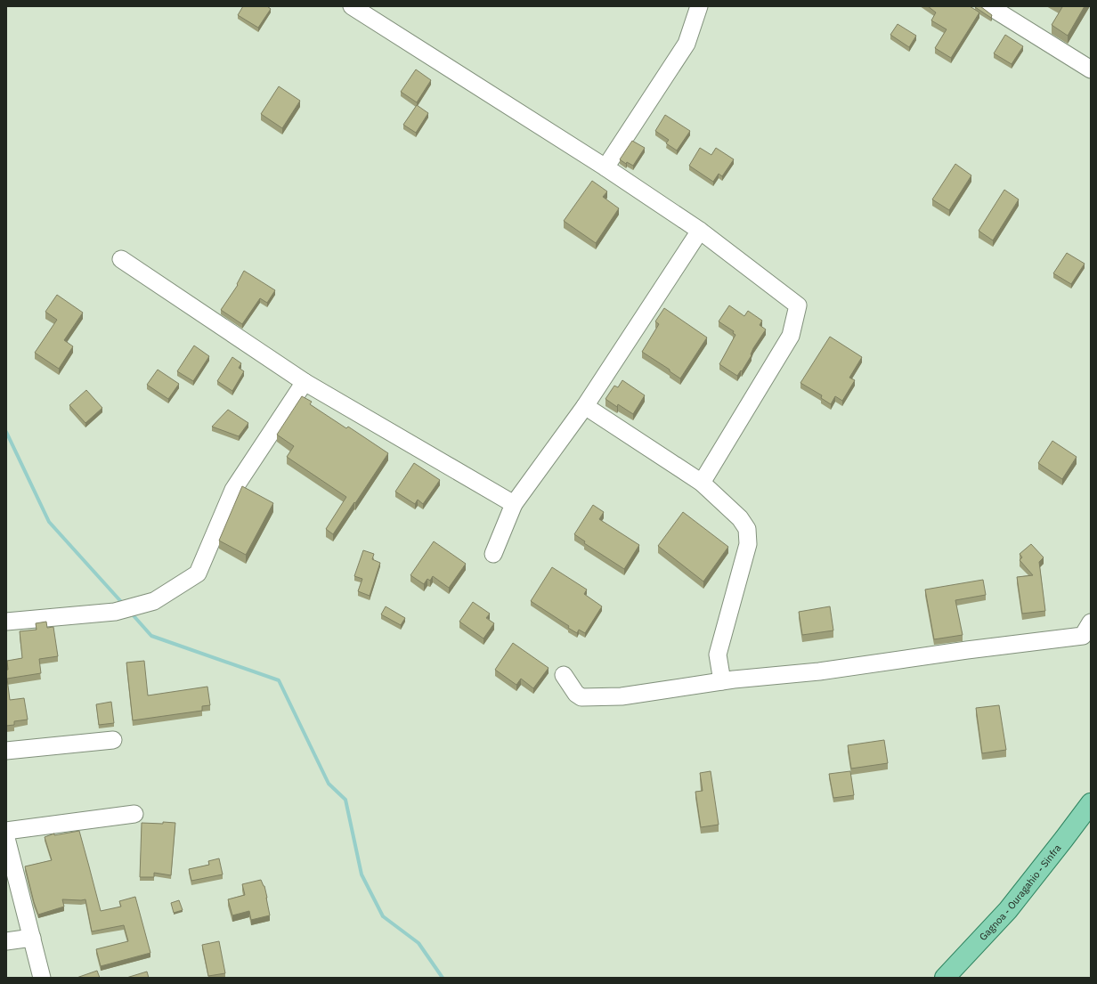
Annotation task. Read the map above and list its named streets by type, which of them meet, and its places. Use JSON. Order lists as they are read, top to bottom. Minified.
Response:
{"streets":{"main road":["Gagnoa - Ouragahio - Sinfra"]}}
